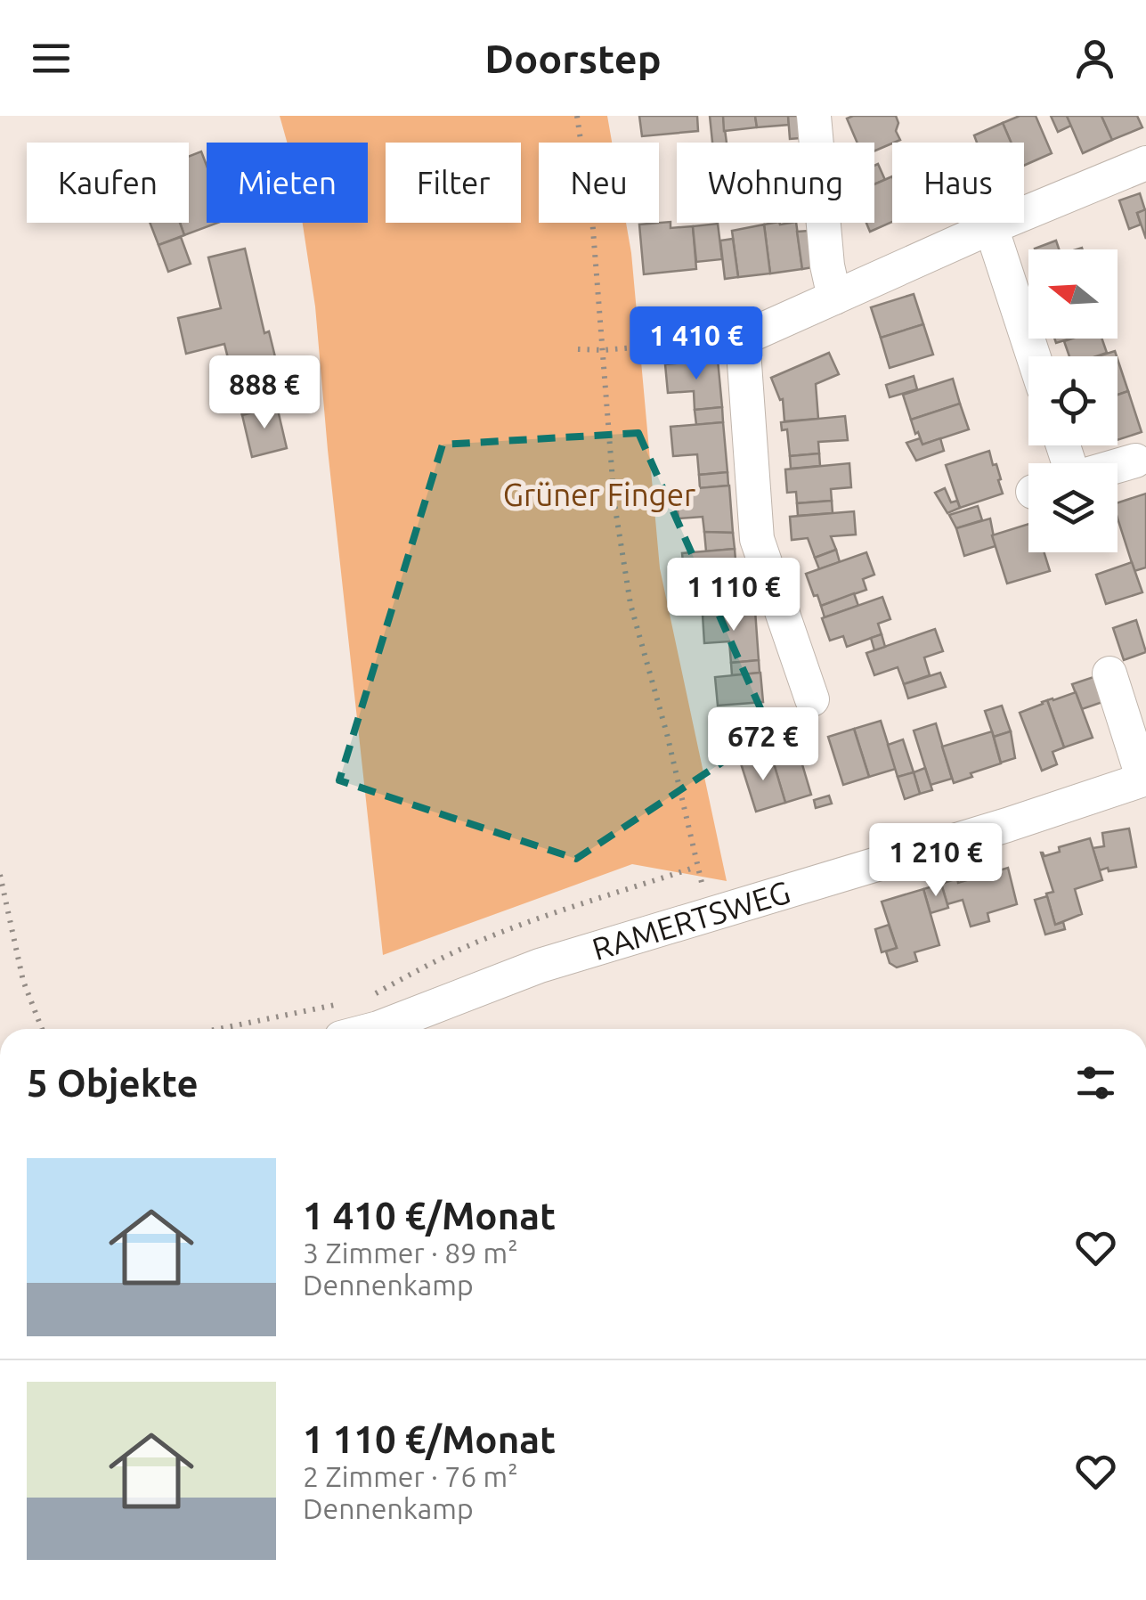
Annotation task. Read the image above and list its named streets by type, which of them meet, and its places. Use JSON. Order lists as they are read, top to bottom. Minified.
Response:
{"streets":{"street":["RAMERTSWEG"]},"parks":["Grüner Finger"],"north":"left","page":{"header":"Doorstep","chip":["Kaufen","Mieten","Filter","Neu","Wohnung","Haus"],"price":["1 410 €","888 €","1 110 €","672 €","1 210 €"],"heading":"5 Objekte","list":[{"name":"1 410 €/Monat","note":"3 Zimmer · 89 m² · Dennenkamp"},{"name":"1 110 €/Monat","note":"2 Zimmer · 76 m² · Dennenkamp"}]}}
